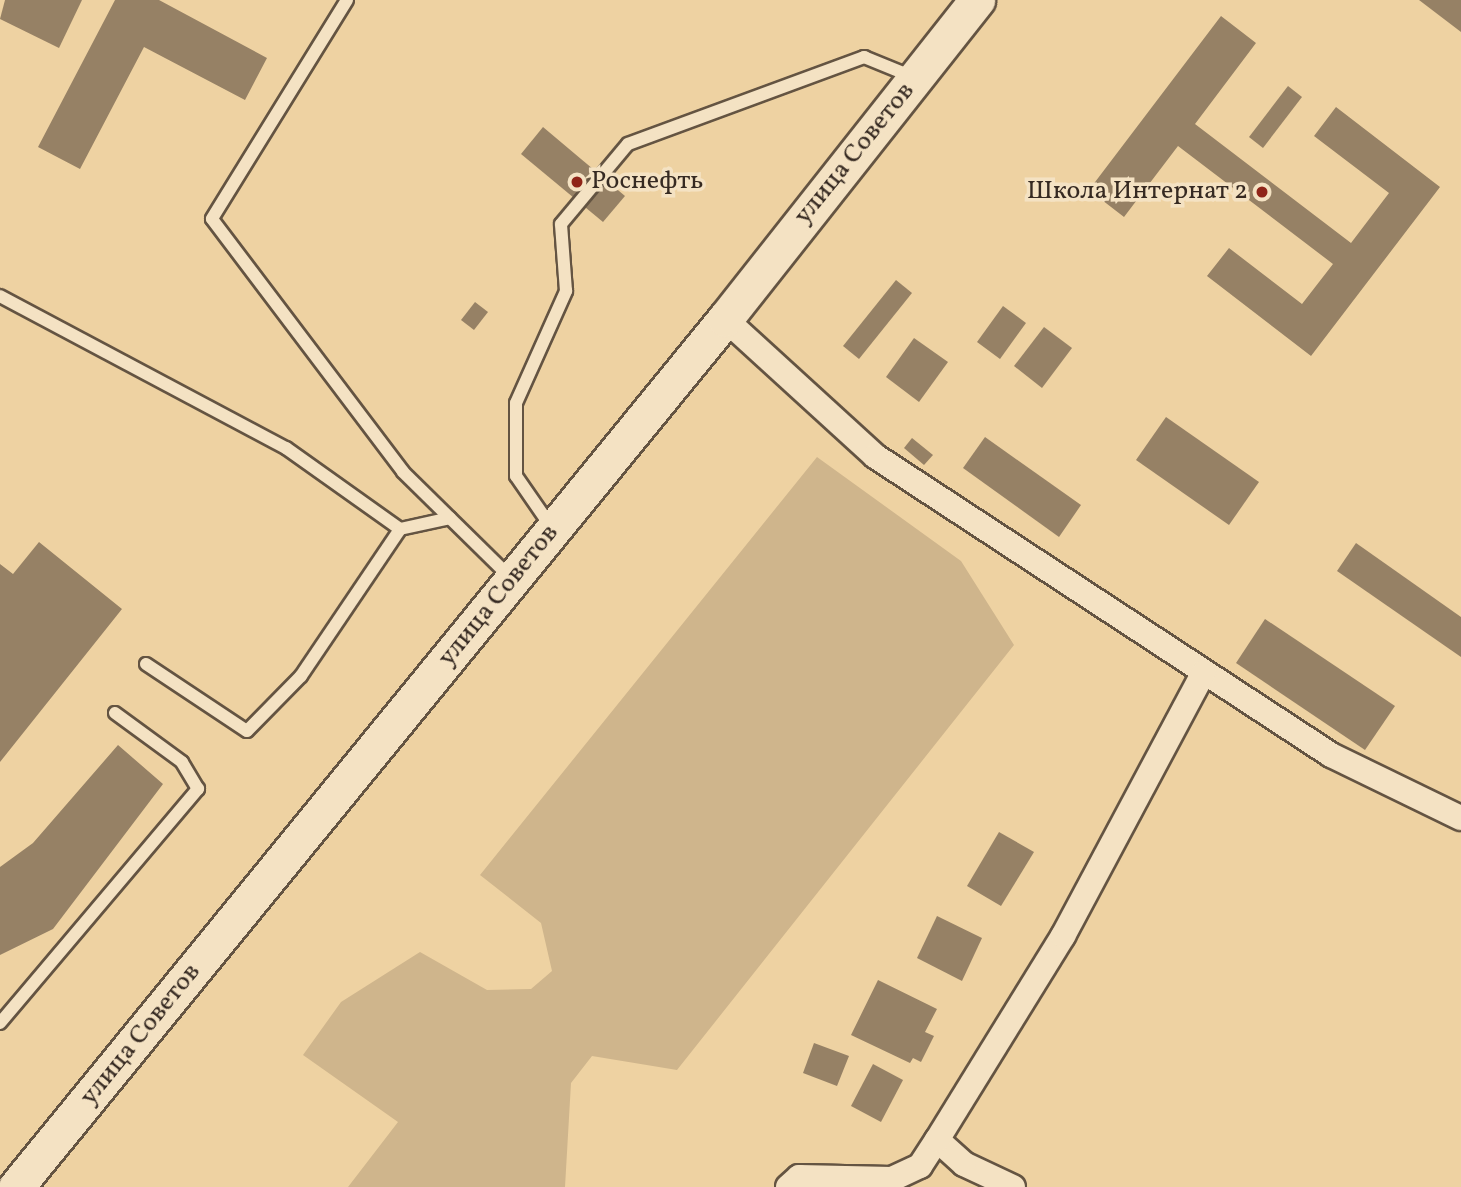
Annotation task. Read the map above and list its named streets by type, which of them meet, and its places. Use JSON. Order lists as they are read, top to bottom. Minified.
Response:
{"streets":{"main road":["улица Советов"]},"places":["Роснефть","Школа Интернат 2"]}
